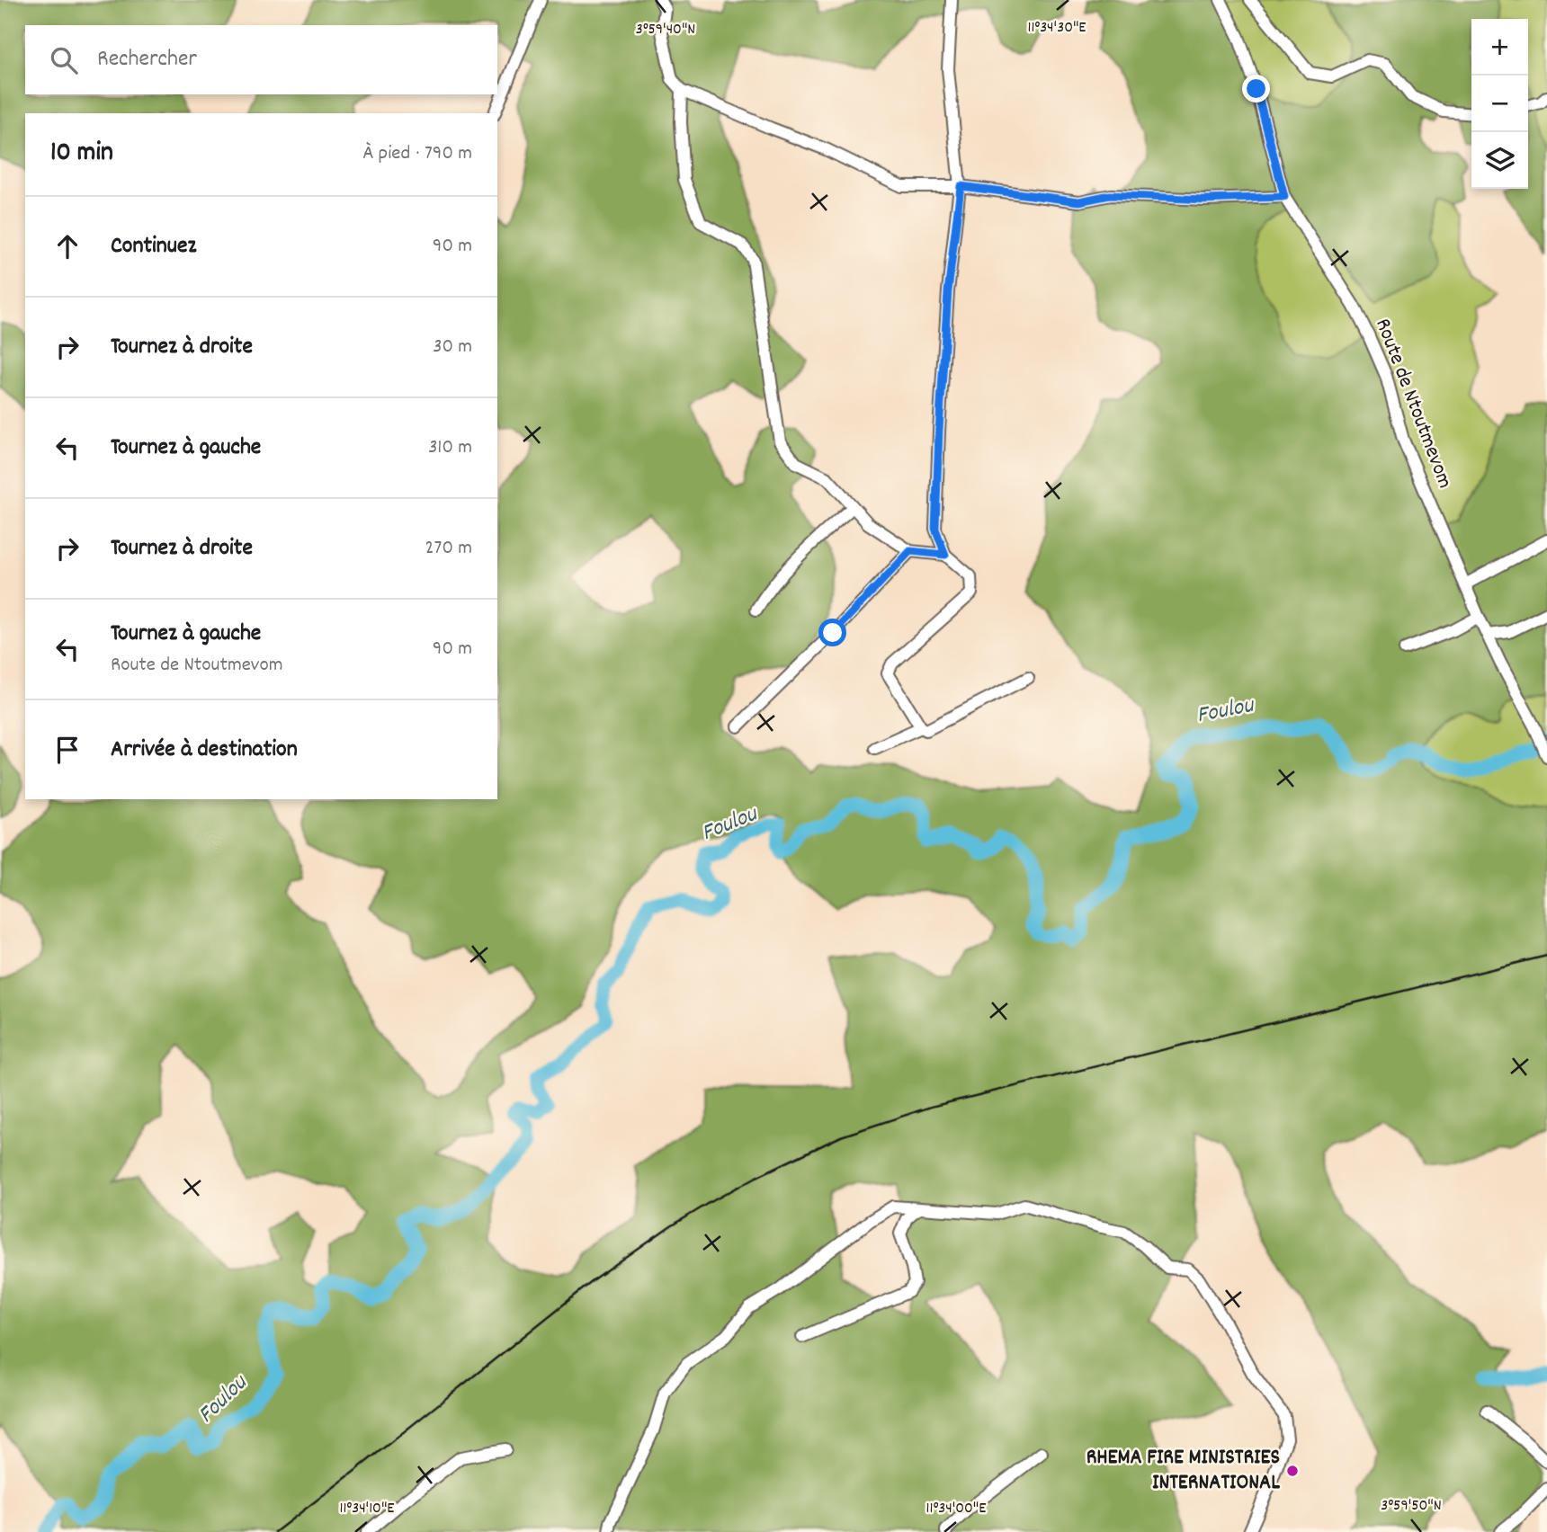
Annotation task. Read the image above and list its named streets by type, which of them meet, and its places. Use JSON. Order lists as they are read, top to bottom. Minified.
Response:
{"streets":{"street":["Route de Ntoutmevom"]},"water":["Foulou"],"places":["RHEMA FIRE MINISTRIES INTERNATIONAL"],"page":{"map_buttons":["+","−"],"search":"Rechercher","heading":["10 min","À pied · 790 m"],"list":[["Continuez","90 m"],["Tournez à droite","30 m"],["Tournez à gauche","310 m"],["Tournez à droite","270 m"],["Tournez à gauche","Route de Ntoutmevom","90 m"],"Arrivée à destination"]},"coordinates":["11°34'30\"E","3°59'40\"N","3°59'50\"N","11°34'10\"E","11°34'00\"E"]}
